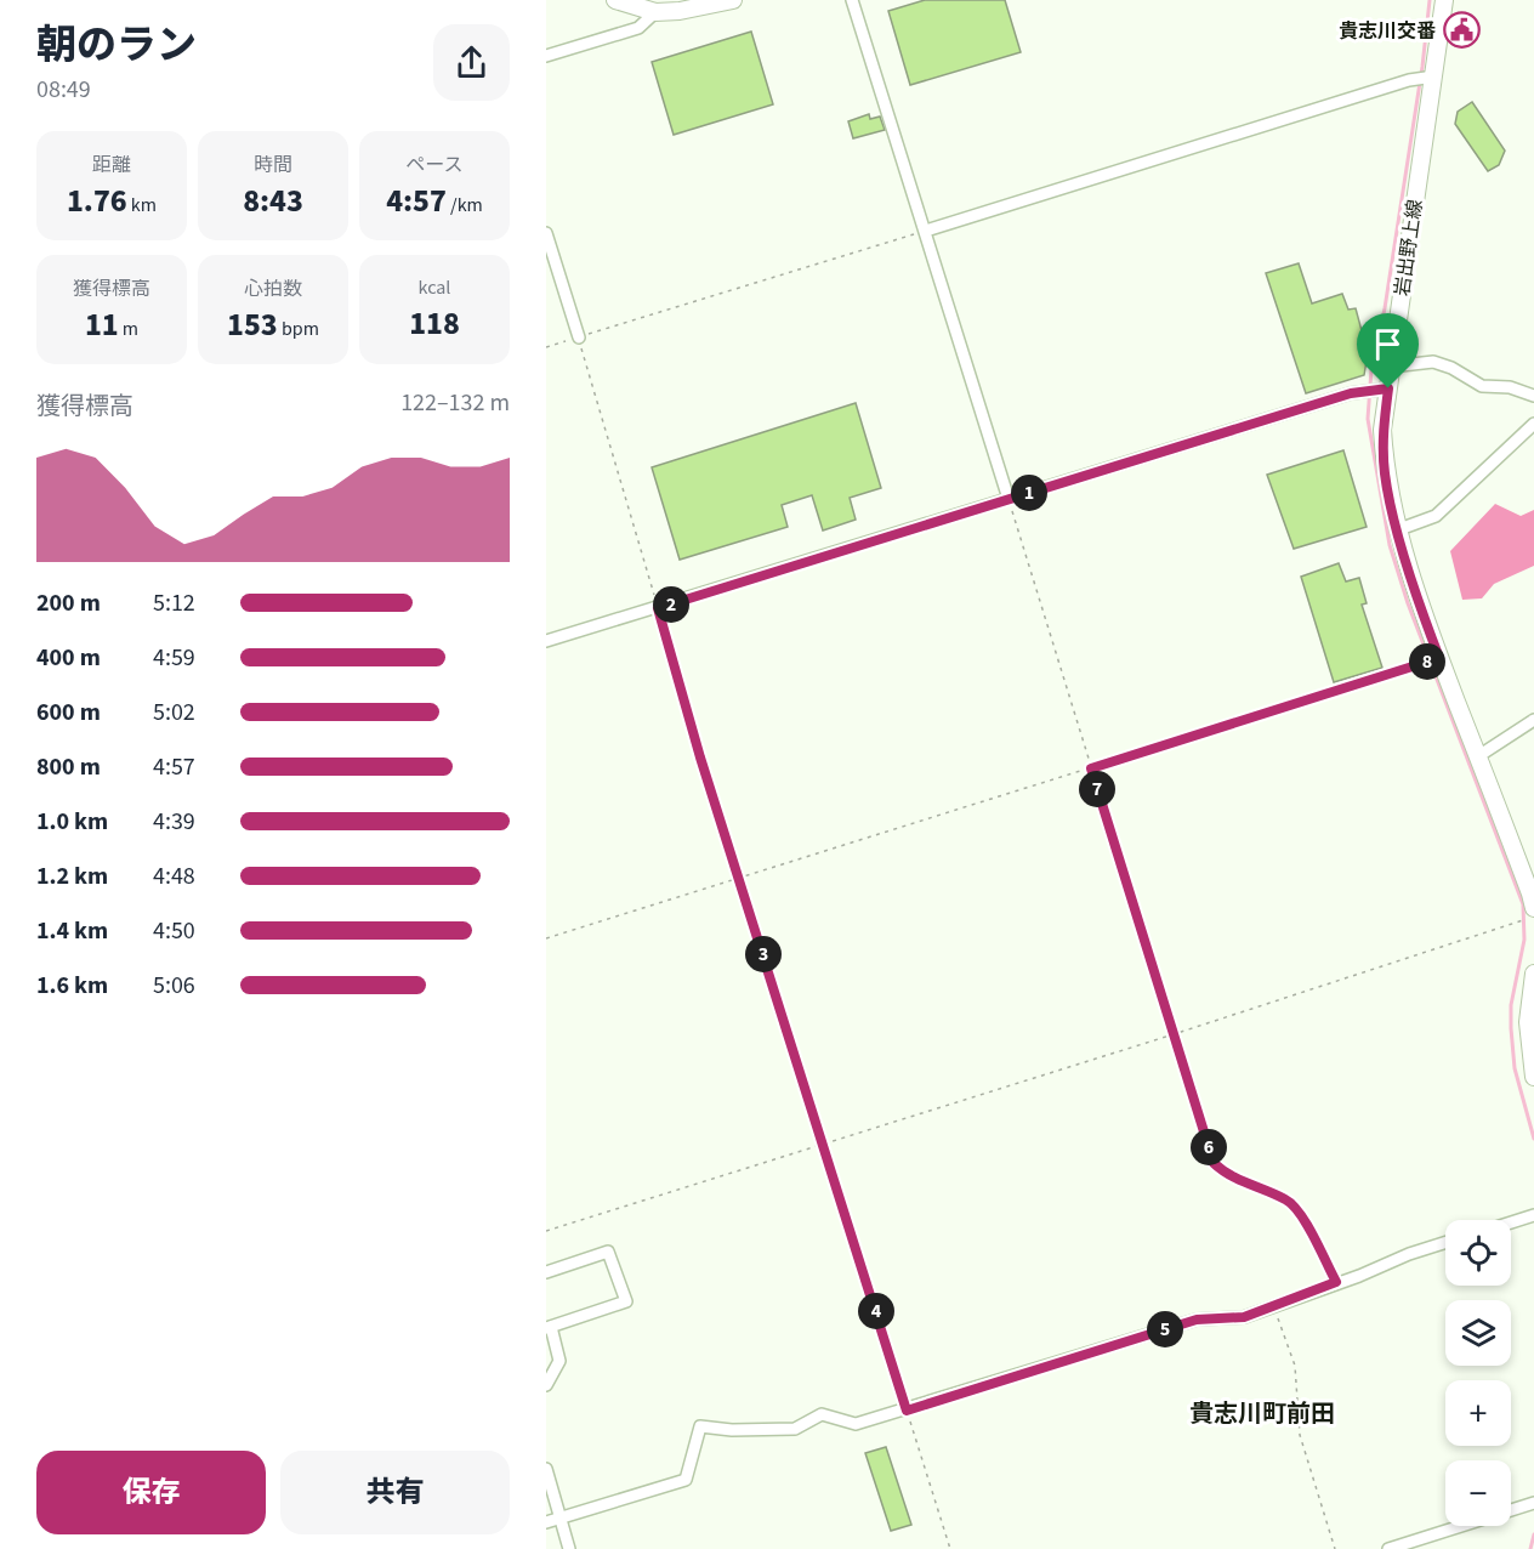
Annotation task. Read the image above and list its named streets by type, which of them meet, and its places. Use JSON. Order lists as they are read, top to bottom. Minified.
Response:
{"streets":{"main road":["岩出野上線"]},"districts":["貴志川町前田"],"places":{"public building":["貴志川交番"]},"page":{"heading":["朝のラン","08:49"],"stats":[["距離","1.76 km"],["時間","8:43"],["ペース","4:57 /km"],["獲得標高","11 m"],["心拍数","153 bpm"],["kcal","118"]],"chart":["獲得標高","122–132 m"],"pins":["1","2","8","7","3","6","4","5"],"list":[{"name":"200 m","note":"5:12"},{"name":"400 m","note":"4:59"},{"name":"600 m","note":"5:02"},{"name":"800 m","note":"4:57"},{"name":"1.0 km","note":"4:39"},{"name":"1.2 km","note":"4:48"},{"name":"1.4 km","note":"4:50"},{"name":"1.6 km","note":"5:06"}],"map_buttons":["+","−"],"buttons":["保存","共有"]}}
